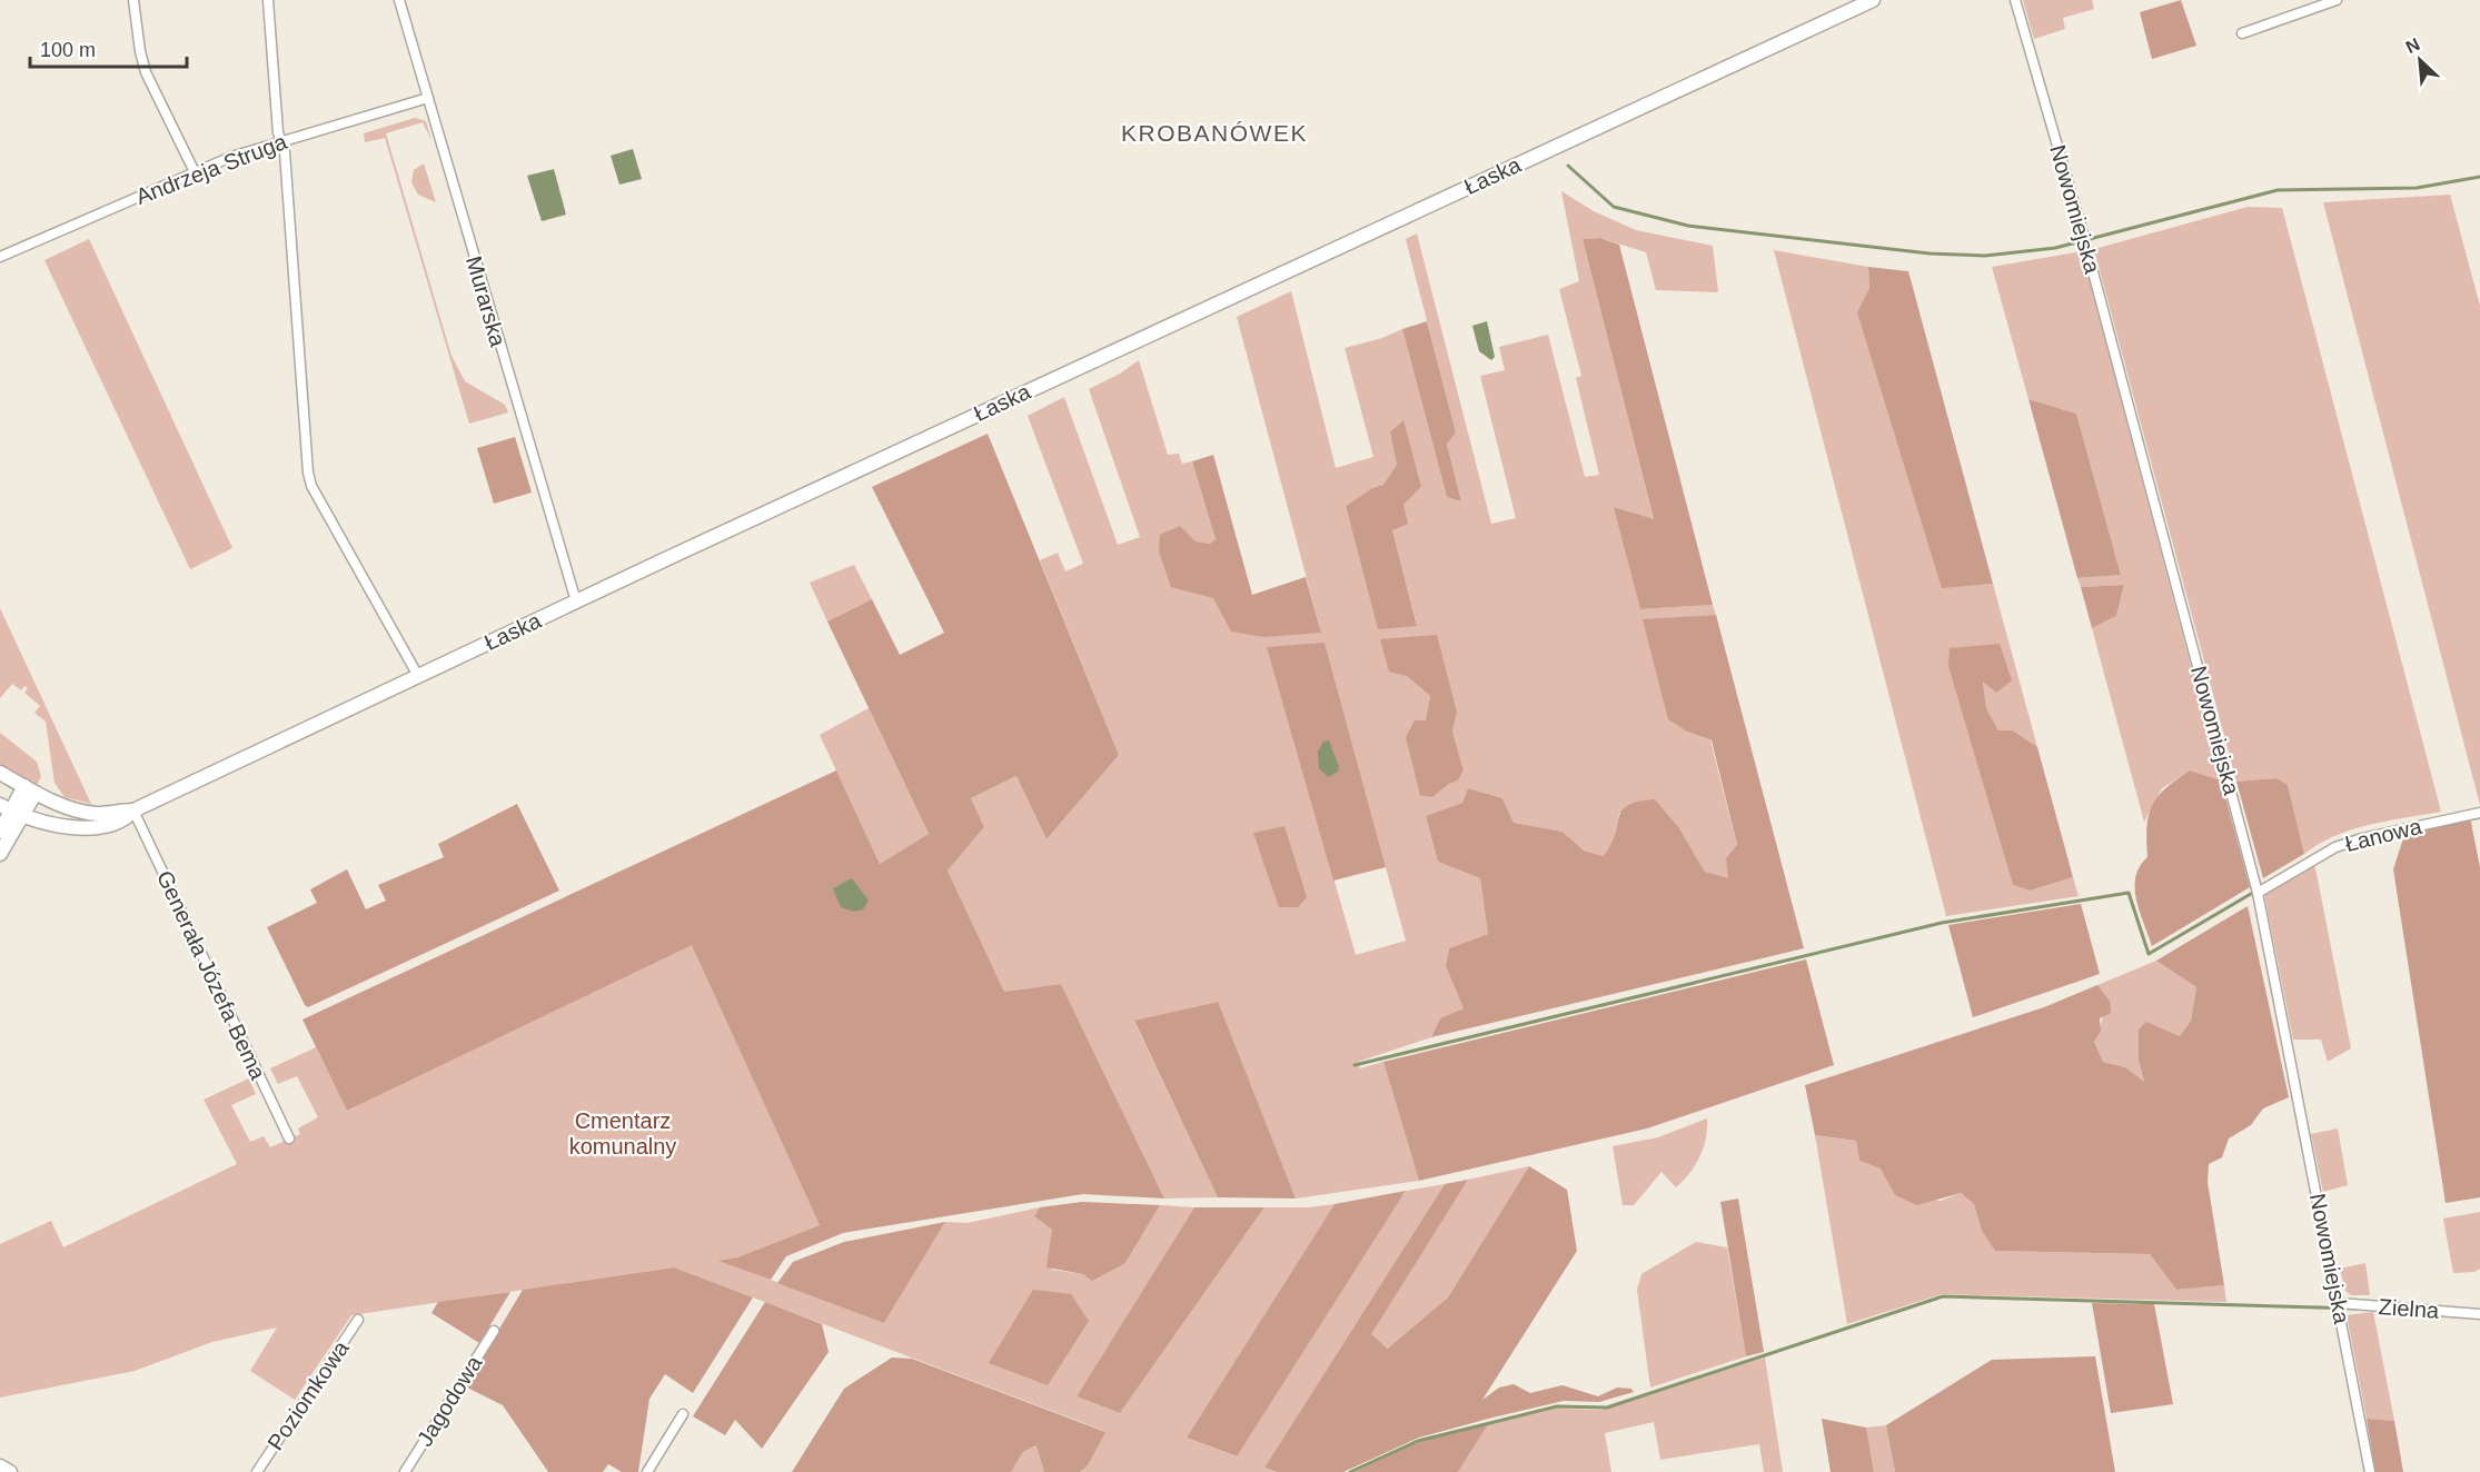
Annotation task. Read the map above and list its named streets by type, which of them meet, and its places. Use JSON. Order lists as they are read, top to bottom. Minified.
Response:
{"streets":{"main road":["Łaska"],"street":["Andrzeja Struga","Nowomiejska","Murarska","Łanowa","Generała Józefa Bema","Zielna","Poziomkowa","Jagodowa"]},"crossings":[["Andrzeja Struga","Murarska"],["Łaska","Murarska"],["Łaska","Generała Józefa Bema"],["Nowomiejska","Łanowa"],["Nowomiejska","Zielna"]],"districts":["KROBANÓWEK"],"parks":["Cmentarz komunalny"],"scale_bar":"100 m","north":"top left"}
